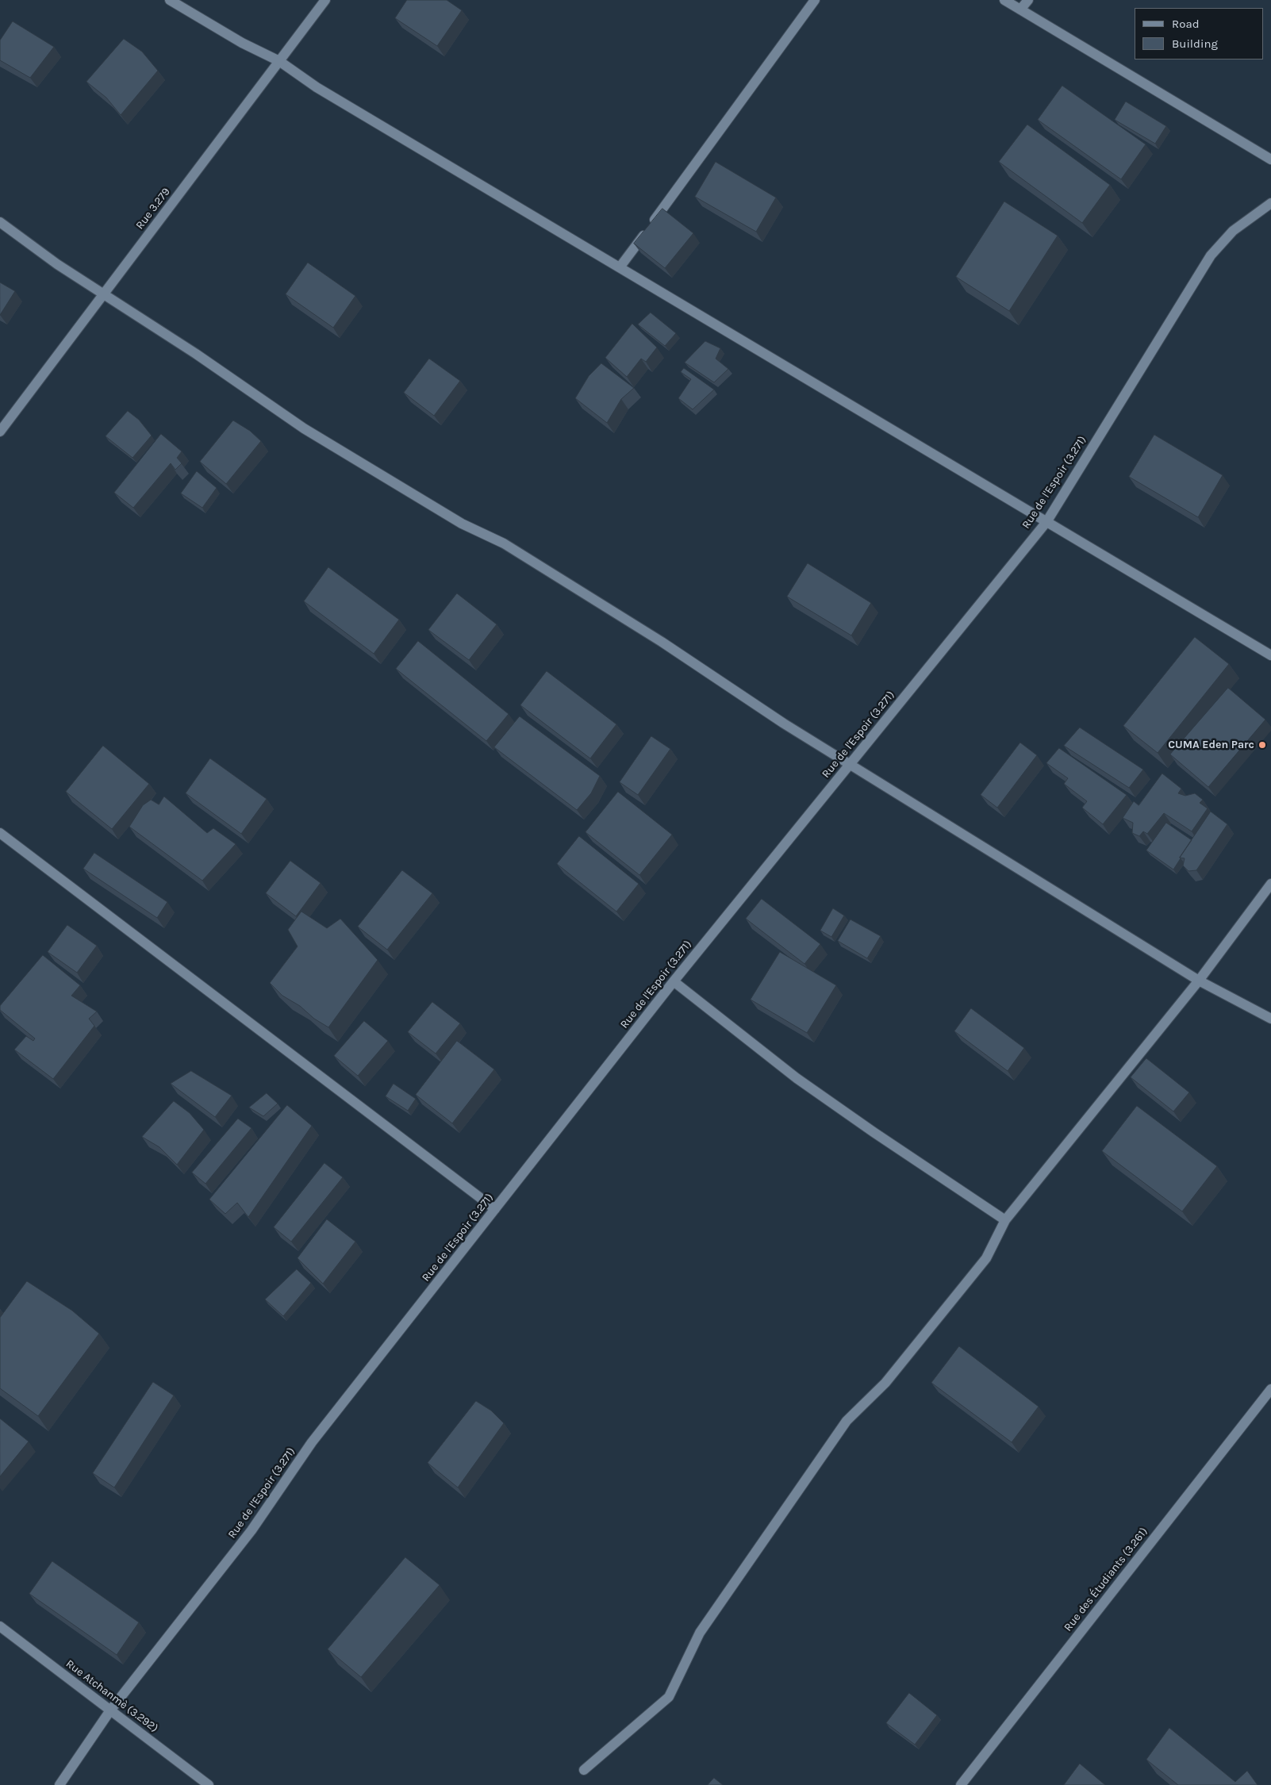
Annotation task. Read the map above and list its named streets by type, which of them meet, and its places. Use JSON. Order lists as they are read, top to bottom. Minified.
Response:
{"streets":{"street":["Rue 3.279","Rue de l'Espoir (3.271)","Rue des Étudiants (3.261)","Rue Atchanmè (3.292)"]},"crossings":[["Rue de l'Espoir (3.271)","Rue Atchanmè (3.292)"]],"places":["CUMA Eden Parc"],"legend":["Road","Building"]}
